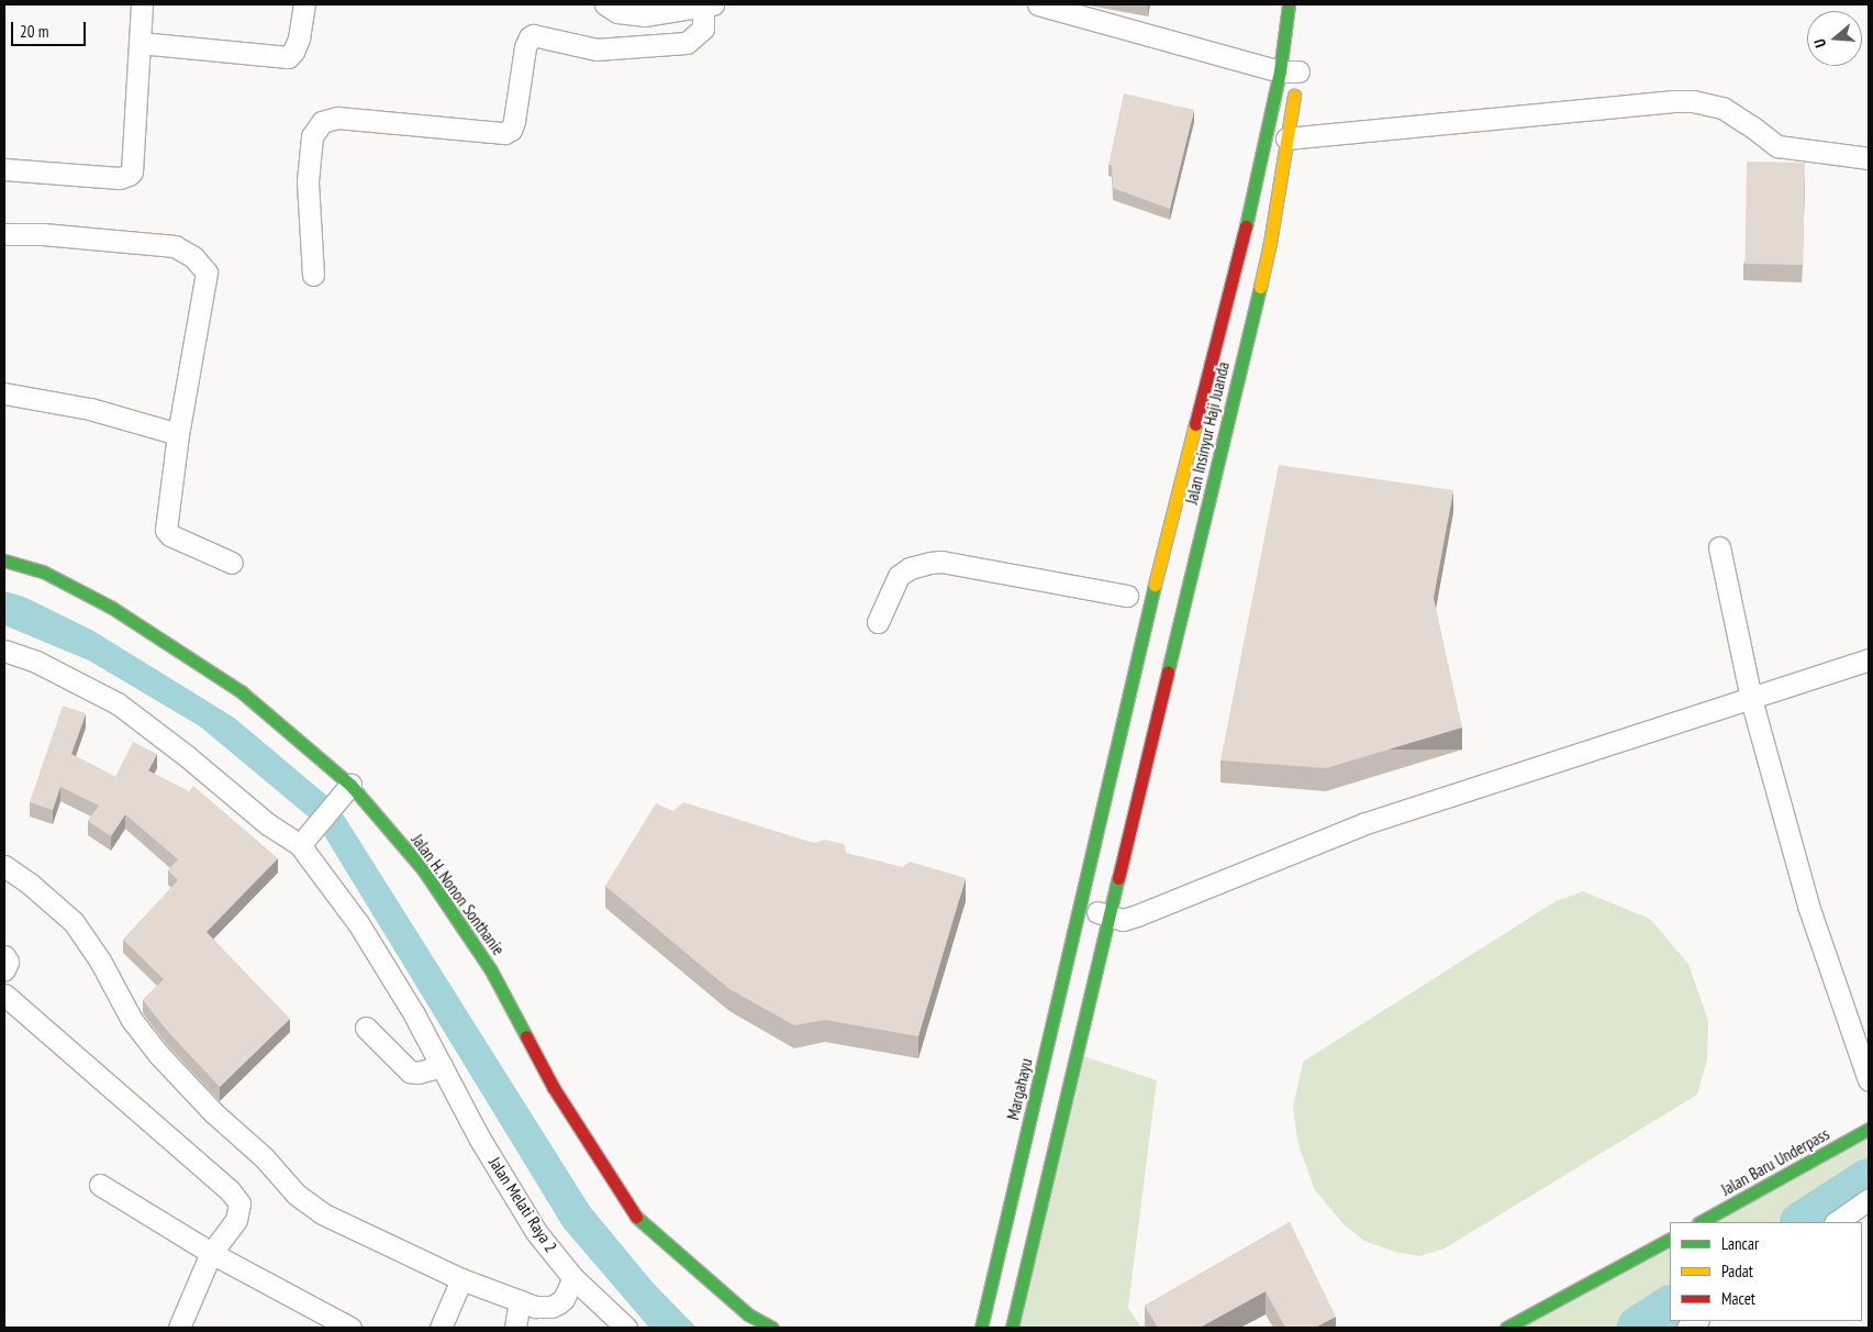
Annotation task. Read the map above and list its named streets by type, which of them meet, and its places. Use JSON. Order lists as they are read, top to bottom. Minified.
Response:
{"streets":{"main road":["Jalan Insinyur Haji Juanda","Jalan H. Nonon Sonthanie","Margahayu","Jalan Baru Underpass"],"street":["Jalan Melati Raya 2"]},"crossings":[["Jalan Insinyur Haji Juanda","Margahayu"]],"legend":["Lancar","Padat","Macet"],"scale_bar":"20 m","north":"left"}
